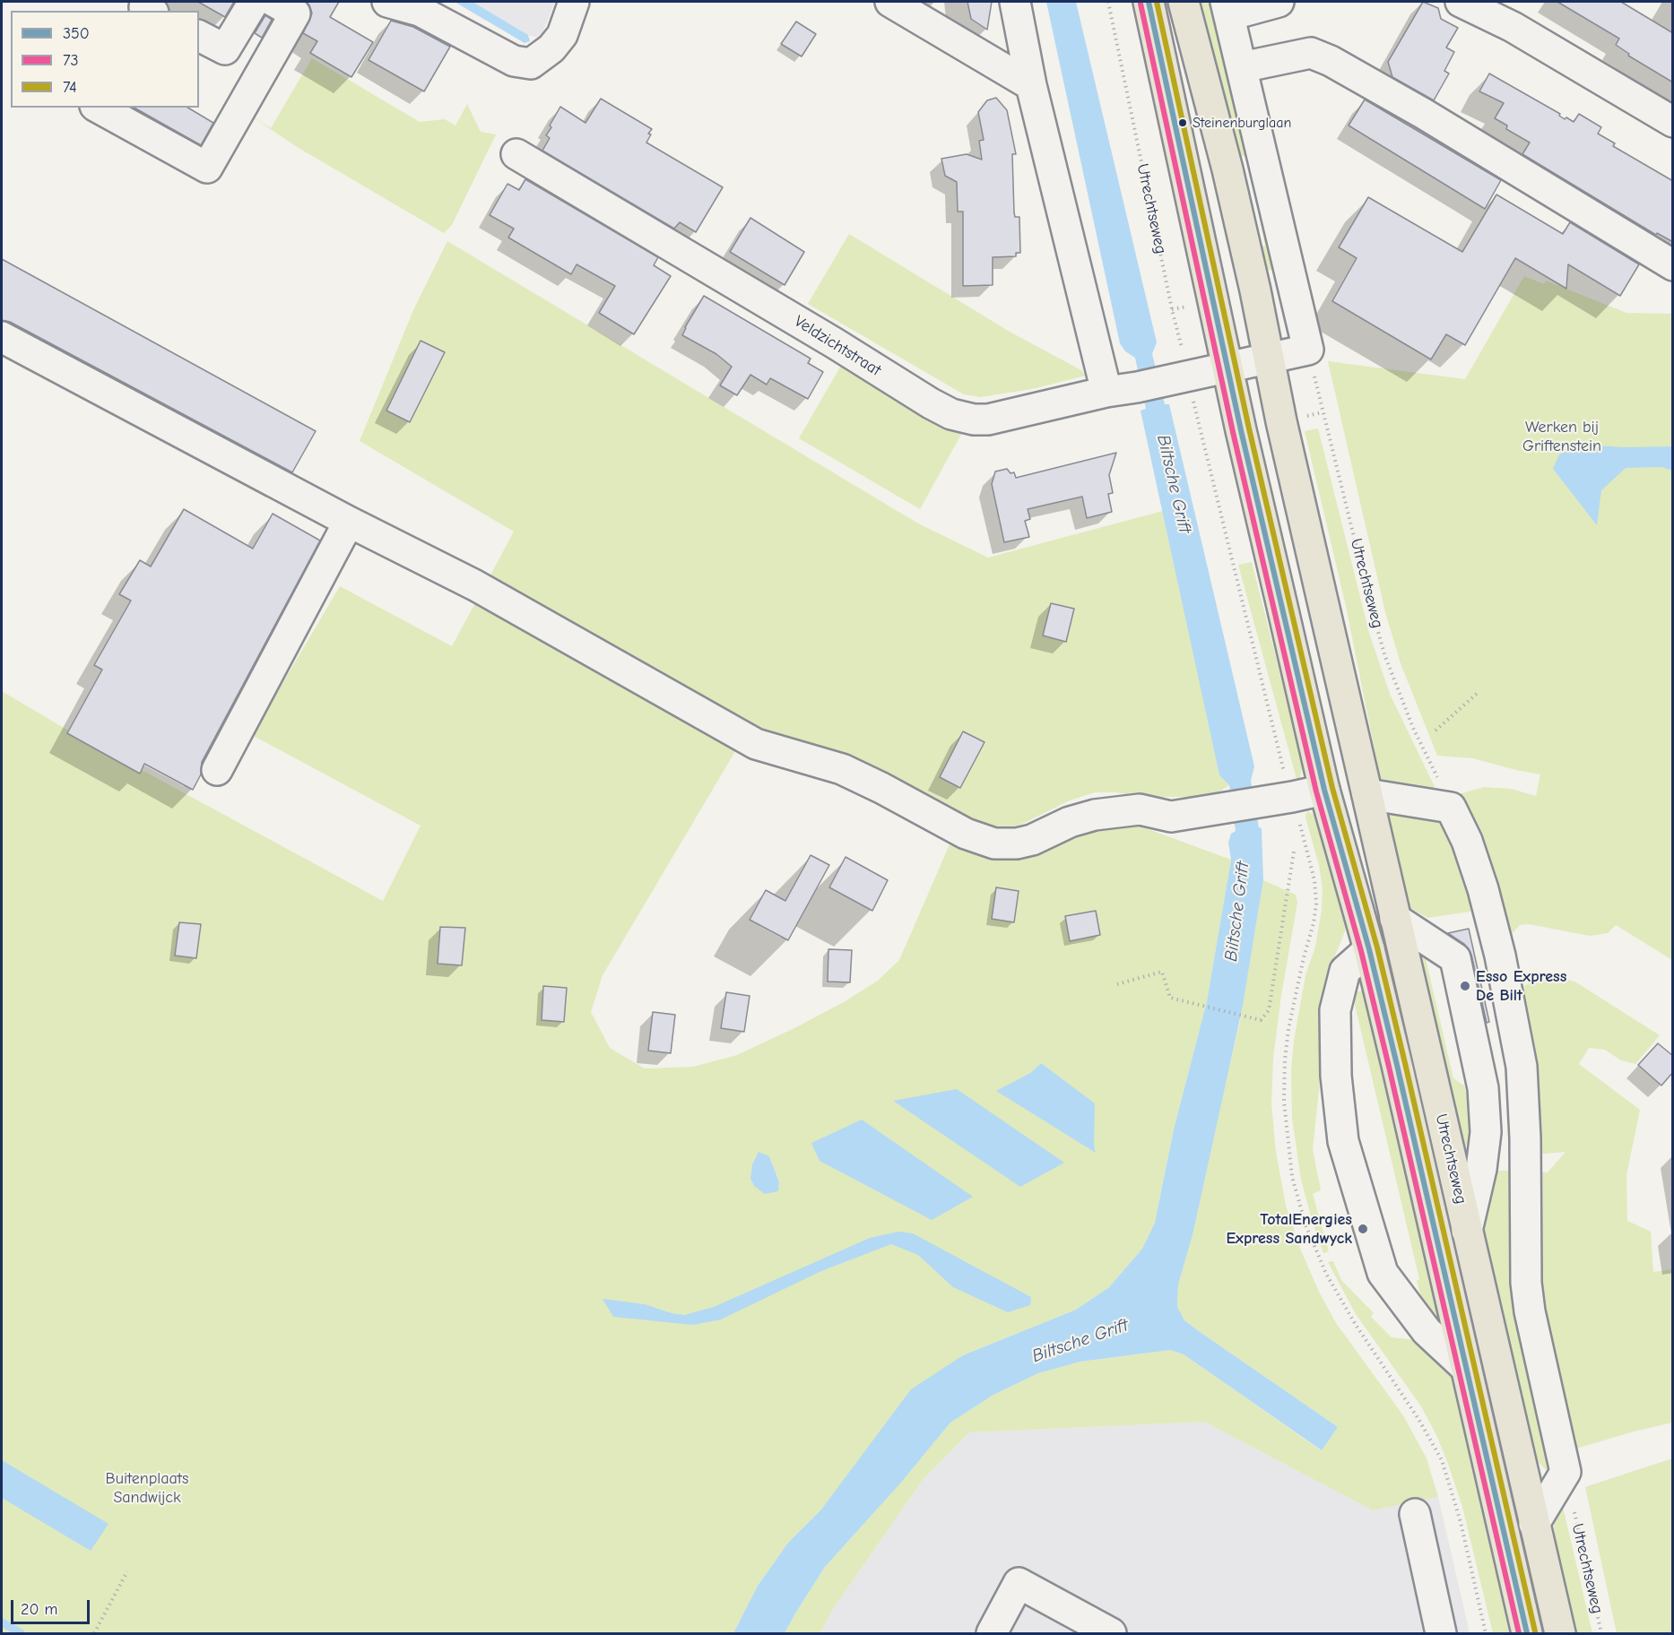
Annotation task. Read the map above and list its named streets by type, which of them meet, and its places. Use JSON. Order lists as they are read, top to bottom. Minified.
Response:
{"streets":{"main road":["Utrechtseweg"],"street":["Veldzichtstraat"]},"crossings":[["Utrechtseweg","Veldzichtstraat"]],"water":["Biltsche Grift"],"parks":["Werken bij Griftenstein","Buitenplaats Sandwijck"],"places":["Steinenburglaan","Esso Express De Bilt","TotalEnergies Express Sandwyck"],"lines":["transit line 350","transit line 74","transit line 73"],"legend":["350","73","74"],"scale_bar":"20 m"}
